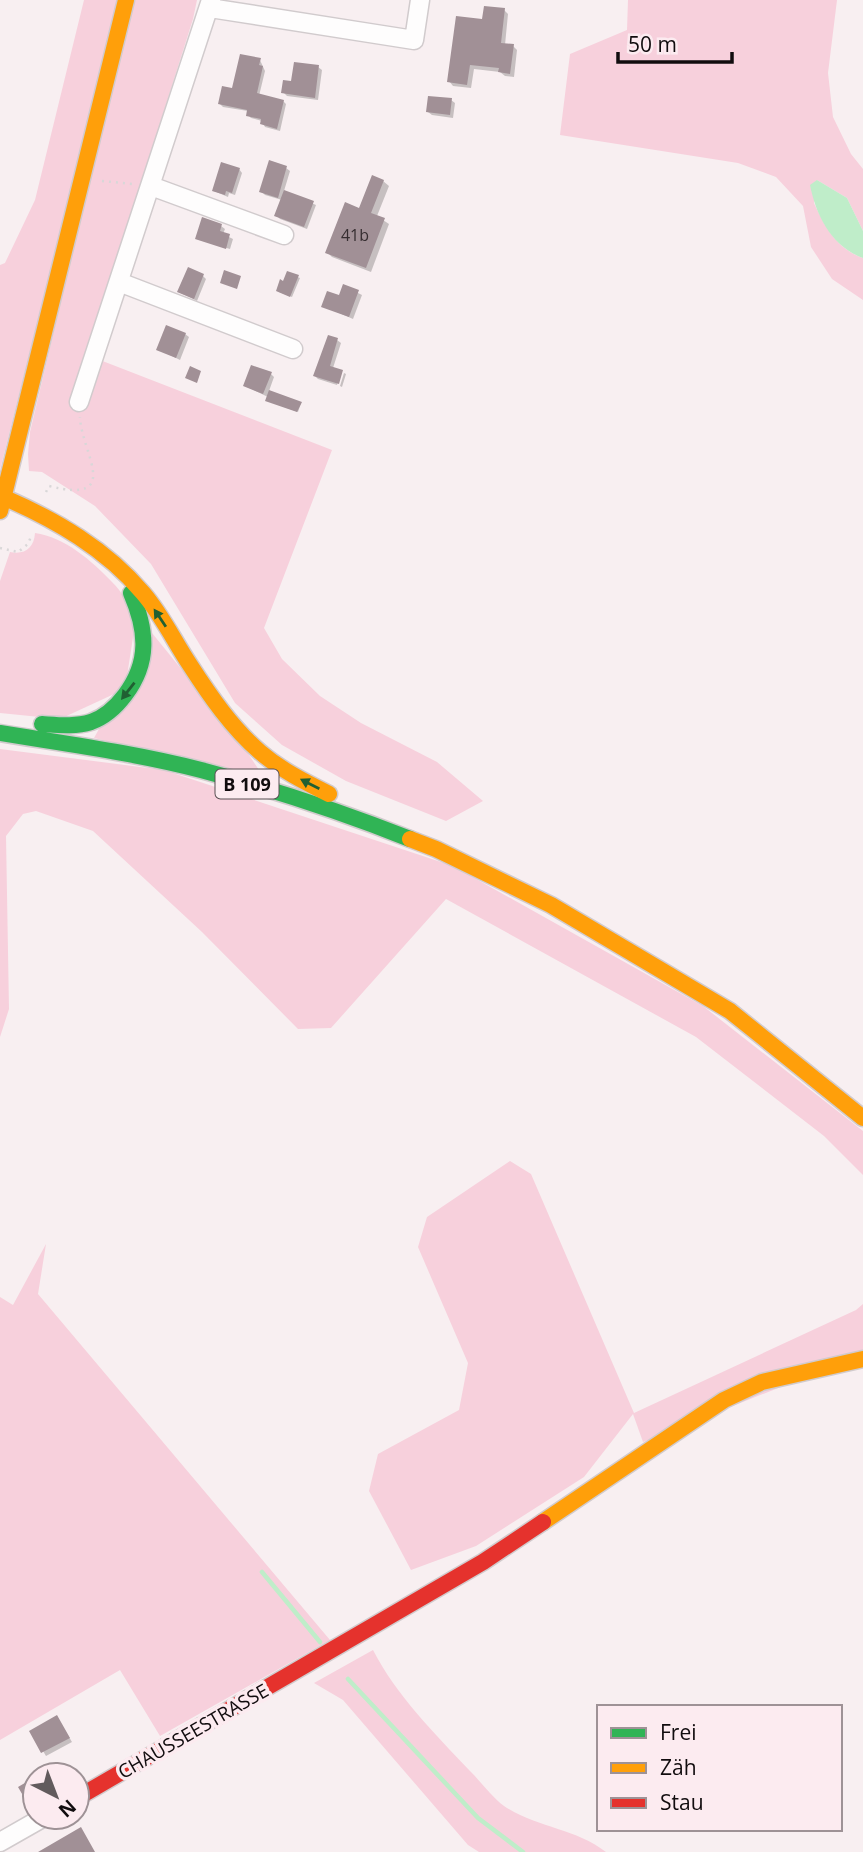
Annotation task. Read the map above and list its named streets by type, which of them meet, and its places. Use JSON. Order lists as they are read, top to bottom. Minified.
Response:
{"streets":{"main road":["B 109","CHAUSSEESTRASSE"]},"house_numbers":["41b"],"legend":["Frei","Zäh","Stau"],"scale_bar":"50 m","north":"bottom right"}
